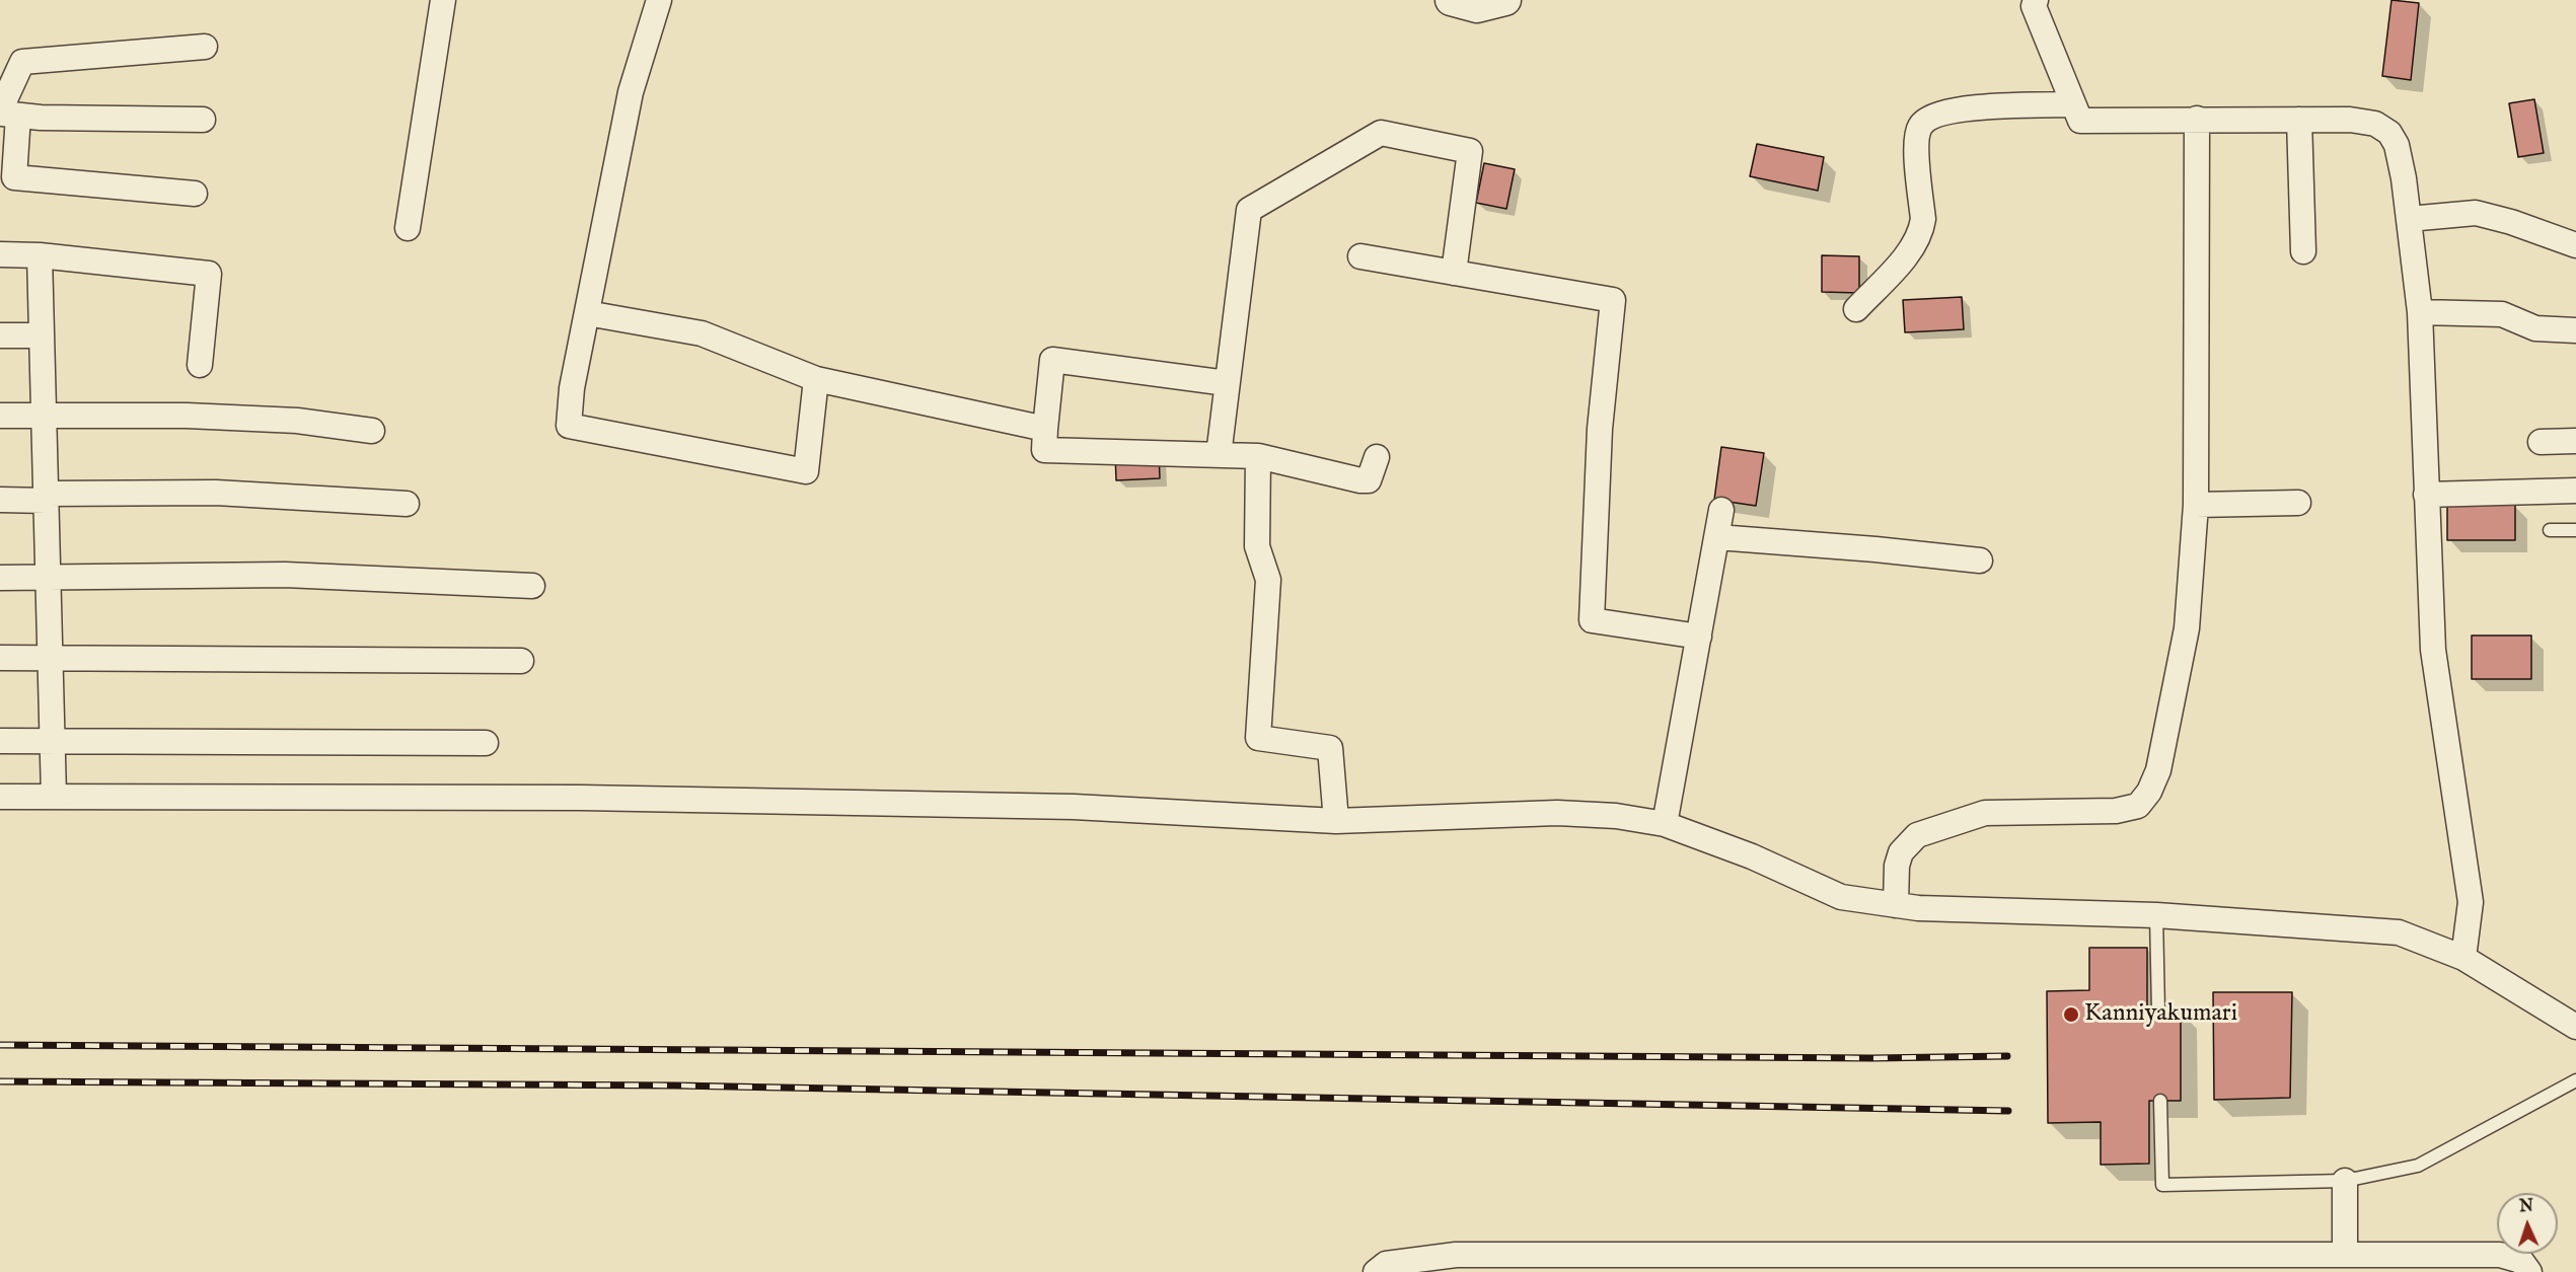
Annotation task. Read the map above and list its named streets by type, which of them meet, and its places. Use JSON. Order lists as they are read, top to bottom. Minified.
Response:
{"places":["Kanniyakumari"],"north":"top"}
